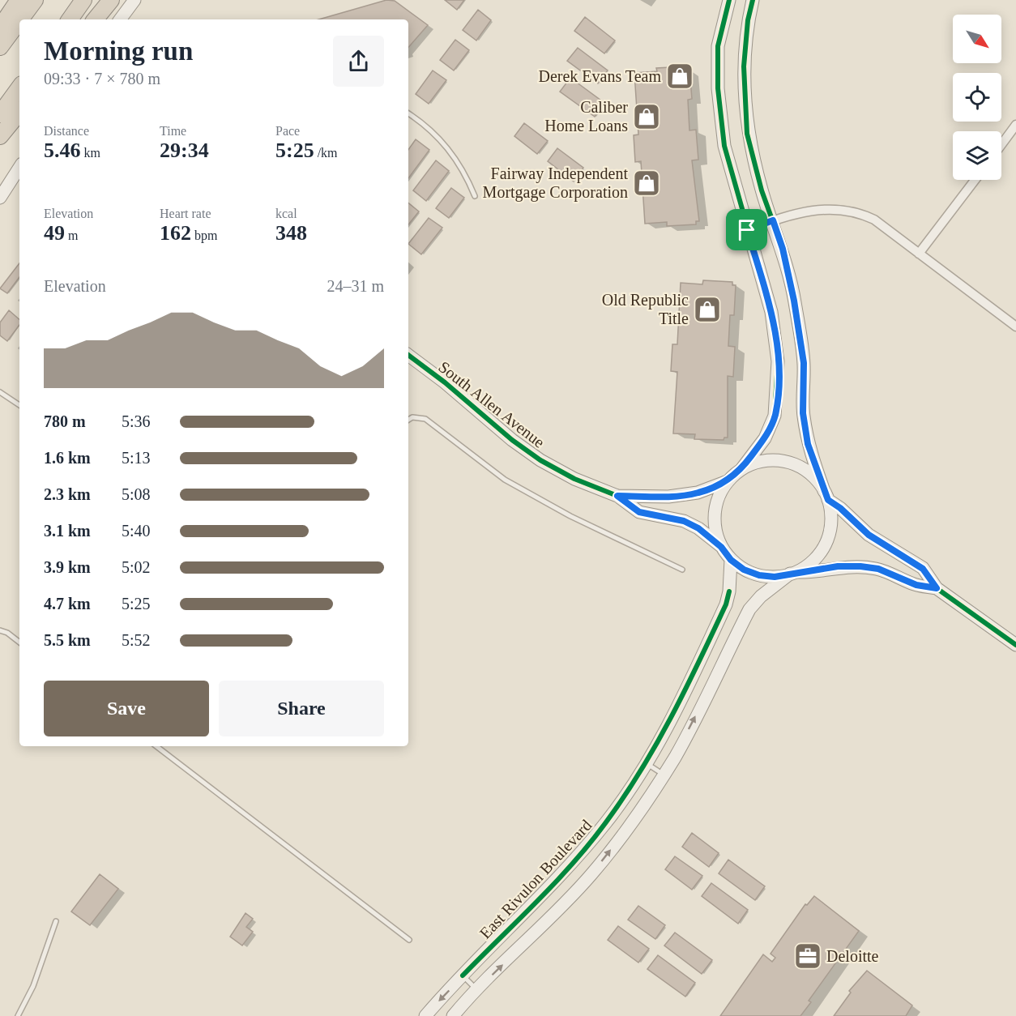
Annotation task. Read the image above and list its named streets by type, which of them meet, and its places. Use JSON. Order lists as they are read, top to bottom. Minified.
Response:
{"streets":{"street":["South Allen Avenue","East Rivulon Boulevard"]},"crossings":[["South Allen Avenue","East Rivulon Boulevard"]],"places":{"shop":["Derek Evans Team","Caliber Home Loans","Fairway Independent Mortgage Corporation","Old Republic Title"],"office":["Deloitte"]},"north":"bottom right","page":{"heading":["Morning run","09:33 · 7 × 780 m"],"stats":[["Distance","5.46 km"],["Time","29:34"],["Pace","5:25 /km"],["Elevation","49 m"],["Heart rate","162 bpm"],["kcal","348"]],"chart":["Elevation","24–31 m"],"list":[{"name":"780 m","note":"5:36"},{"name":"1.6 km","note":"5:13"},{"name":"2.3 km","note":"5:08"},{"name":"3.1 km","note":"5:40"},{"name":"3.9 km","note":"5:02"},{"name":"4.7 km","note":"5:25"},{"name":"5.5 km","note":"5:52"}],"buttons":["Save","Share"]}}
